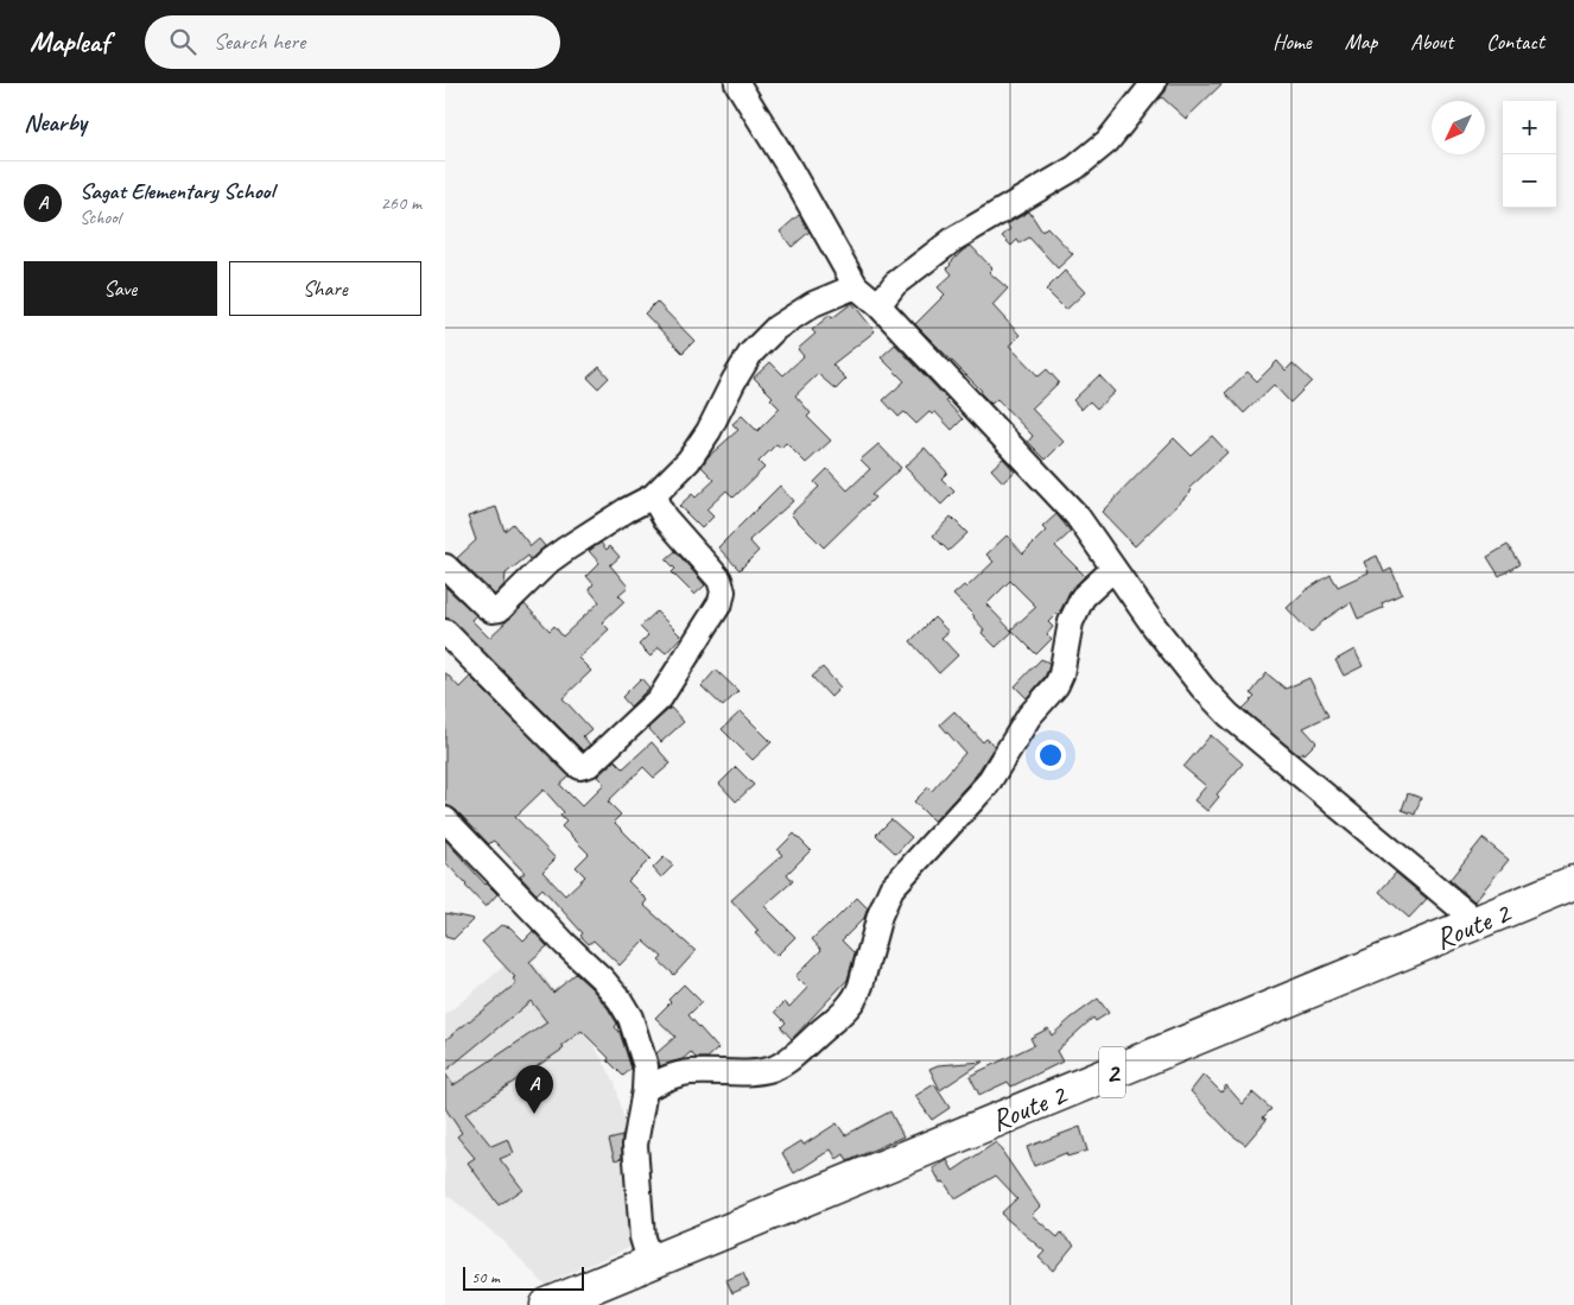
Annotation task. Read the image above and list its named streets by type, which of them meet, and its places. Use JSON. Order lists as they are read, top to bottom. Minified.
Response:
{"streets":{"highway":["Route 2","2"]},"scale_bar":"50 m","north":"bottom left","page":{"header":"Mapleaf","search":"Search here","nav":["Home","Map","About","Contact"],"heading":"Nearby","map_buttons":["+","−"],"list":[{"mark":"A","name":"Sagat Elementary School","note":"School","value":"260 m"}],"buttons":["Save","Share"],"pins":"A","scale":"50 m"}}
